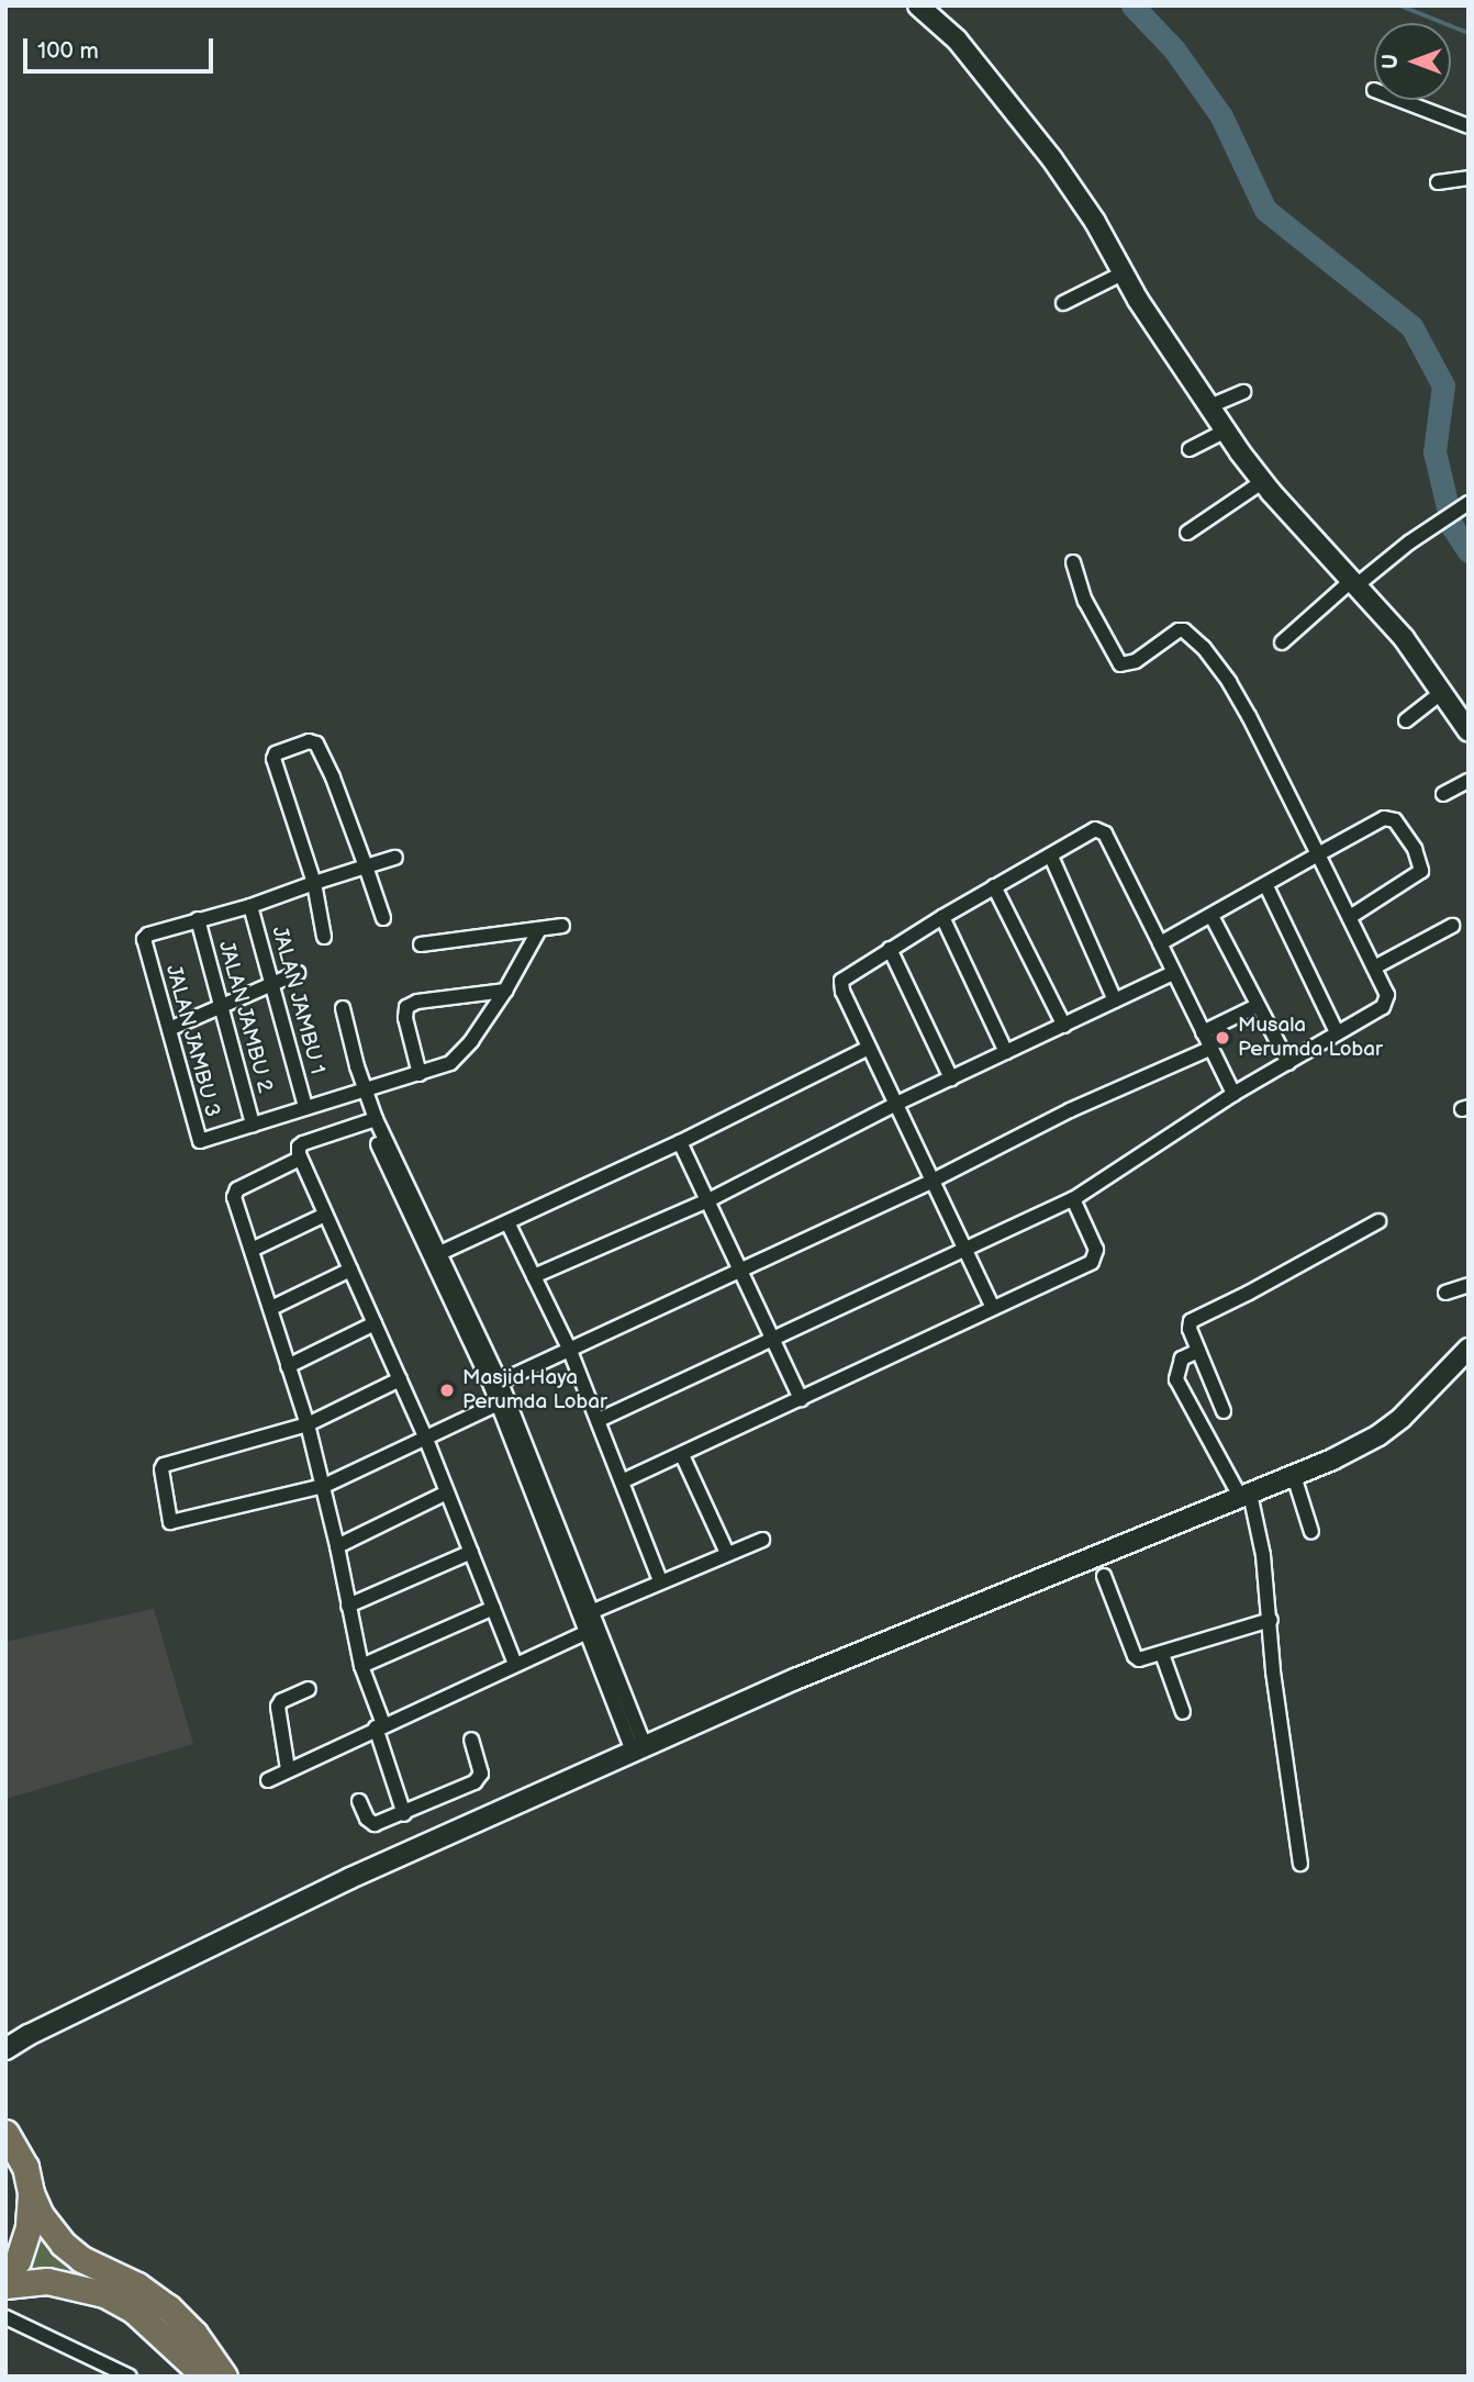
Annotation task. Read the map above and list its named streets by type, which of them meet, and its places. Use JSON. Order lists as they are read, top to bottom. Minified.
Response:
{"streets":{"street":["JALAN JAMBU 1","JALAN JAMBU 2","JALAN JAMBU 3"]},"crossings":[["JALAN JAMBU 2","JALAN JAMBU 3"]],"places":["Musala Perumda Lobar","Masjid Haya Perumda Lobar"],"scale_bar":"100 m","north":"left"}
